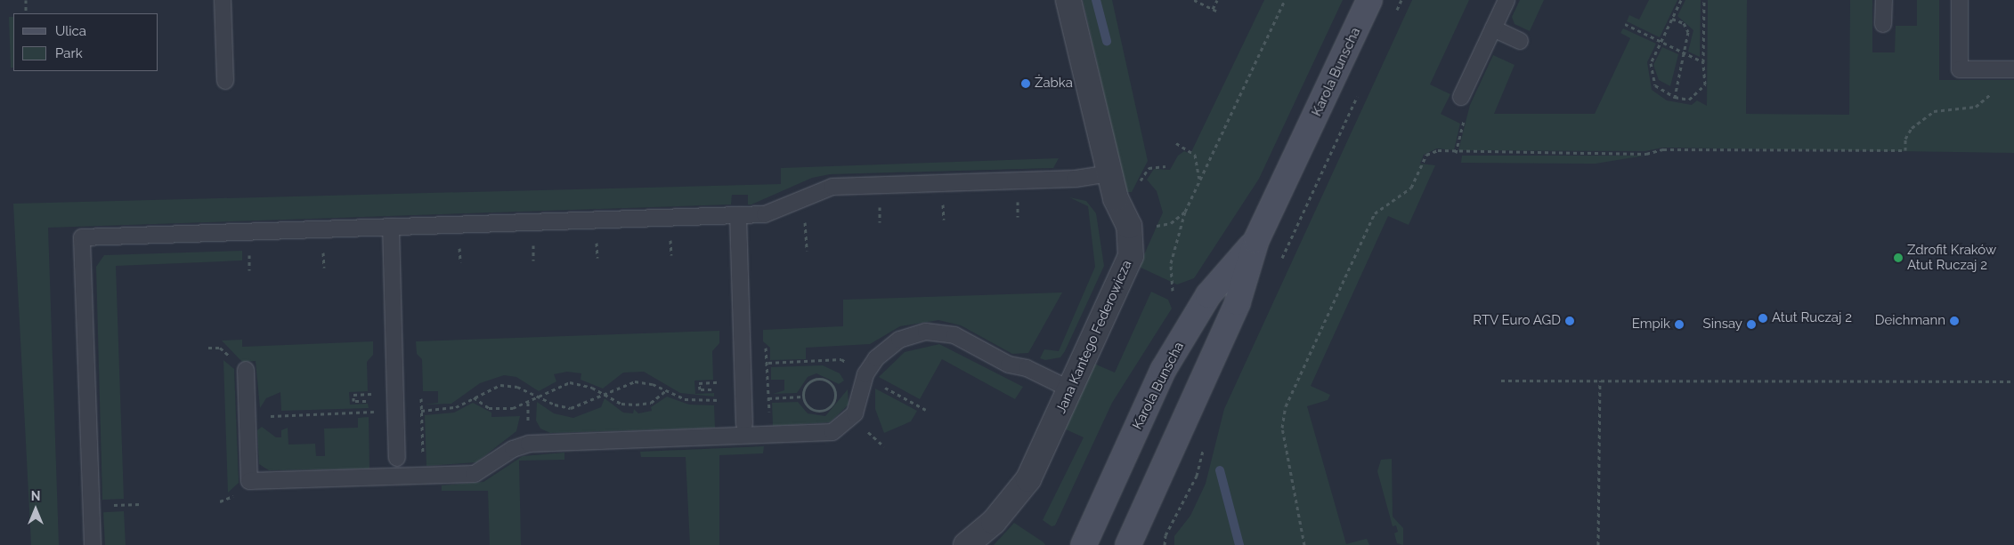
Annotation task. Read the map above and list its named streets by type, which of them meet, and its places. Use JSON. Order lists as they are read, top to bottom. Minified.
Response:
{"streets":{"main road":["Karola Bunscha"],"street":["Jana Kantego Federowicza"]},"places":["Żabka","Zdrofit Kraków Atut Ruczaj 2","Atut Ruczaj 2","RTV Euro AGD","Deichmann","Empik","Sinsay"],"legend":["Ulica","Park"],"north":"top"}
